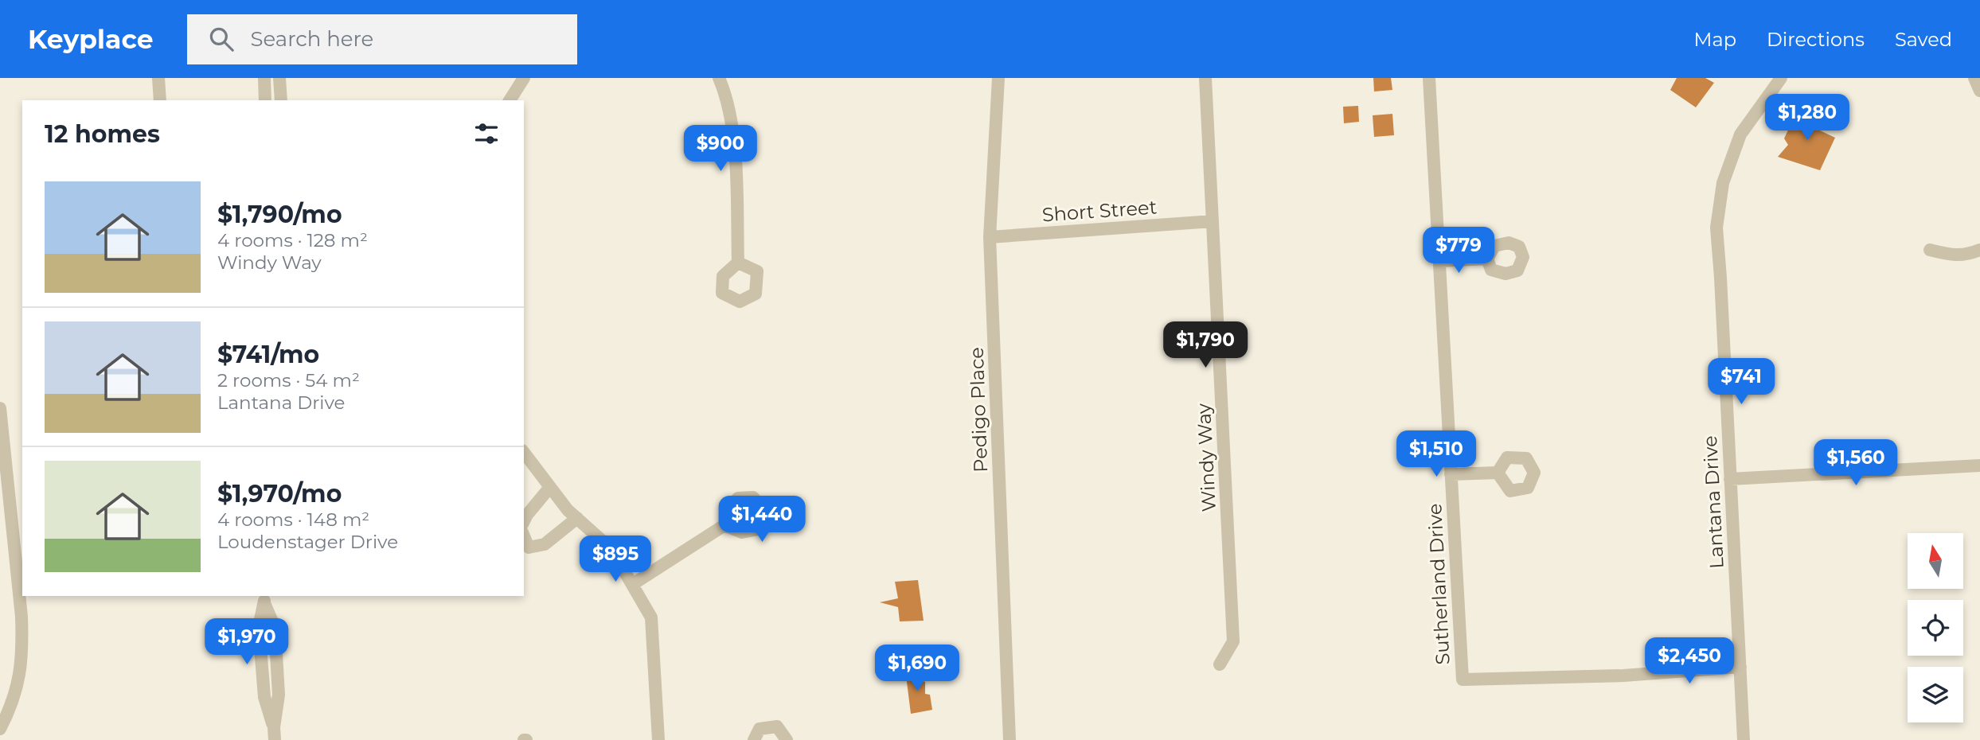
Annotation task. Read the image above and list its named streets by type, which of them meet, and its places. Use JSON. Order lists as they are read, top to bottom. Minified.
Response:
{"streets":{"street":["Short Street","Pedigo Place","Windy Way","Lantana Drive","Sutherland Drive"]},"crossings":[["Short Street","Pedigo Place"],["Short Street","Windy Way"],["Lantana Drive","Sutherland Drive"]],"north":"top","page":{"header":"Keyplace","search":"Search here","nav":["Map","Directions","Saved"],"price":["$1,280","$900","$779","$1,790","$741","$1,510","$1,560","$1,440","$895","$1,970","$2,450","$1,690"],"heading":"12 homes","list":[{"name":"$1,790/mo","note":"4 rooms · 128 m² · Windy Way"},{"name":"$741/mo","note":"2 rooms · 54 m² · Lantana Drive"},{"name":"$1,970/mo","note":"4 rooms · 148 m² · Loudenstager Drive"}]}}
